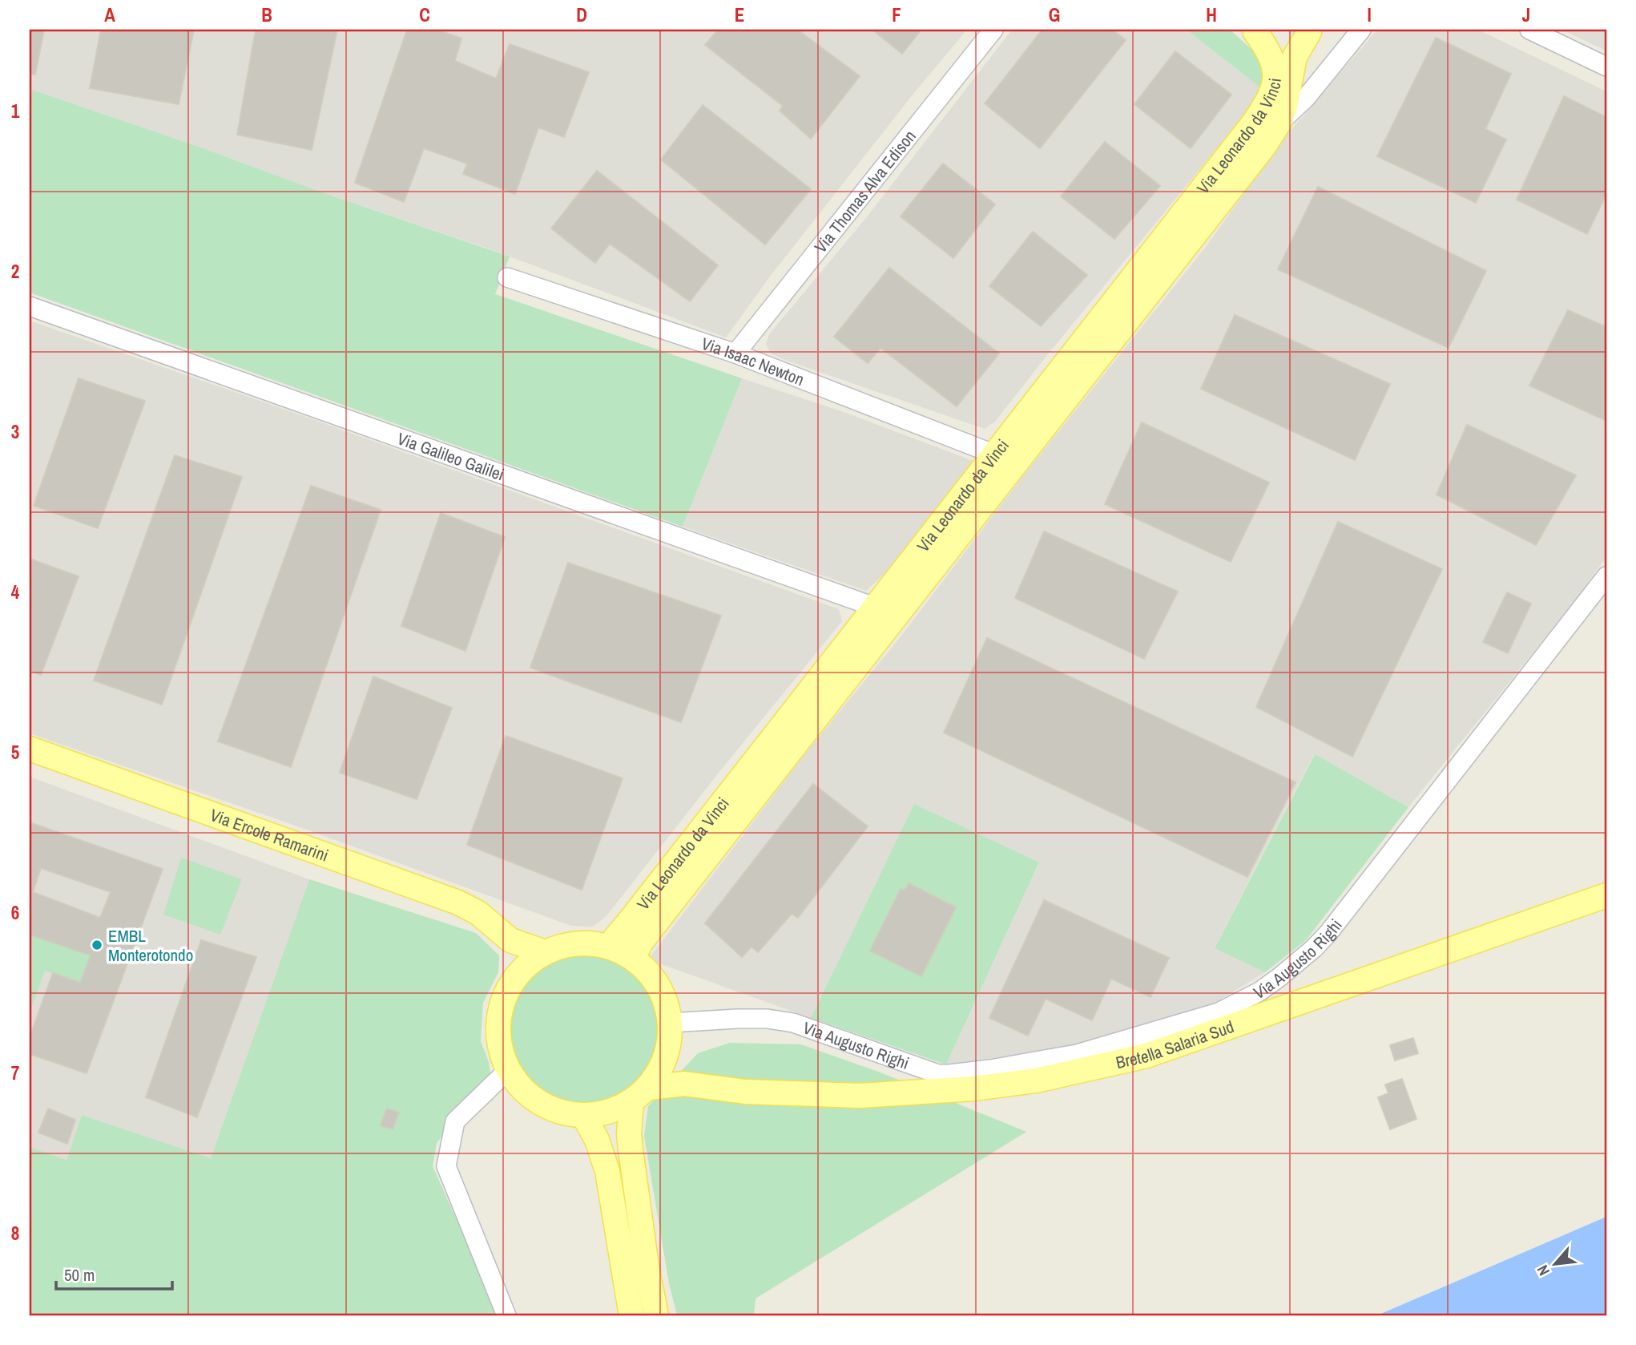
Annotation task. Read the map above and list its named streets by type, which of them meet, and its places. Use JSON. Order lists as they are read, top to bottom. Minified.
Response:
{"streets":{"main road":["Via Leonardo da Vinci","Via Ercole Ramarini","Bretella Salaria Sud"],"street":["Via Thomas Alva Edison","Via Isaac Newton","Via Galileo Galilei","Via Augusto Righi"]},"crossings":[["Via Leonardo da Vinci","Via Isaac Newton"],["Via Leonardo da Vinci","Via Galileo Galilei"],["Via Leonardo da Vinci","Via Ercole Ramarini"],["Via Leonardo da Vinci","Via Augusto Righi"],["Via Leonardo da Vinci","Bretella Salaria Sud"],["Via Thomas Alva Edison","Via Isaac Newton"],["Via Ercole Ramarini","Via Augusto Righi"],["Via Ercole Ramarini","Bretella Salaria Sud"],["Via Augusto Righi","Bretella Salaria Sud"]],"places":["EMBL Monterotondo"],"scale_bar":"50 m","north":"bottom left","grid":{"columns":["A","B","C","D","E","F","G","H","I","J"],"rows":["1","2","3","4","5","6","7","8"]}}
